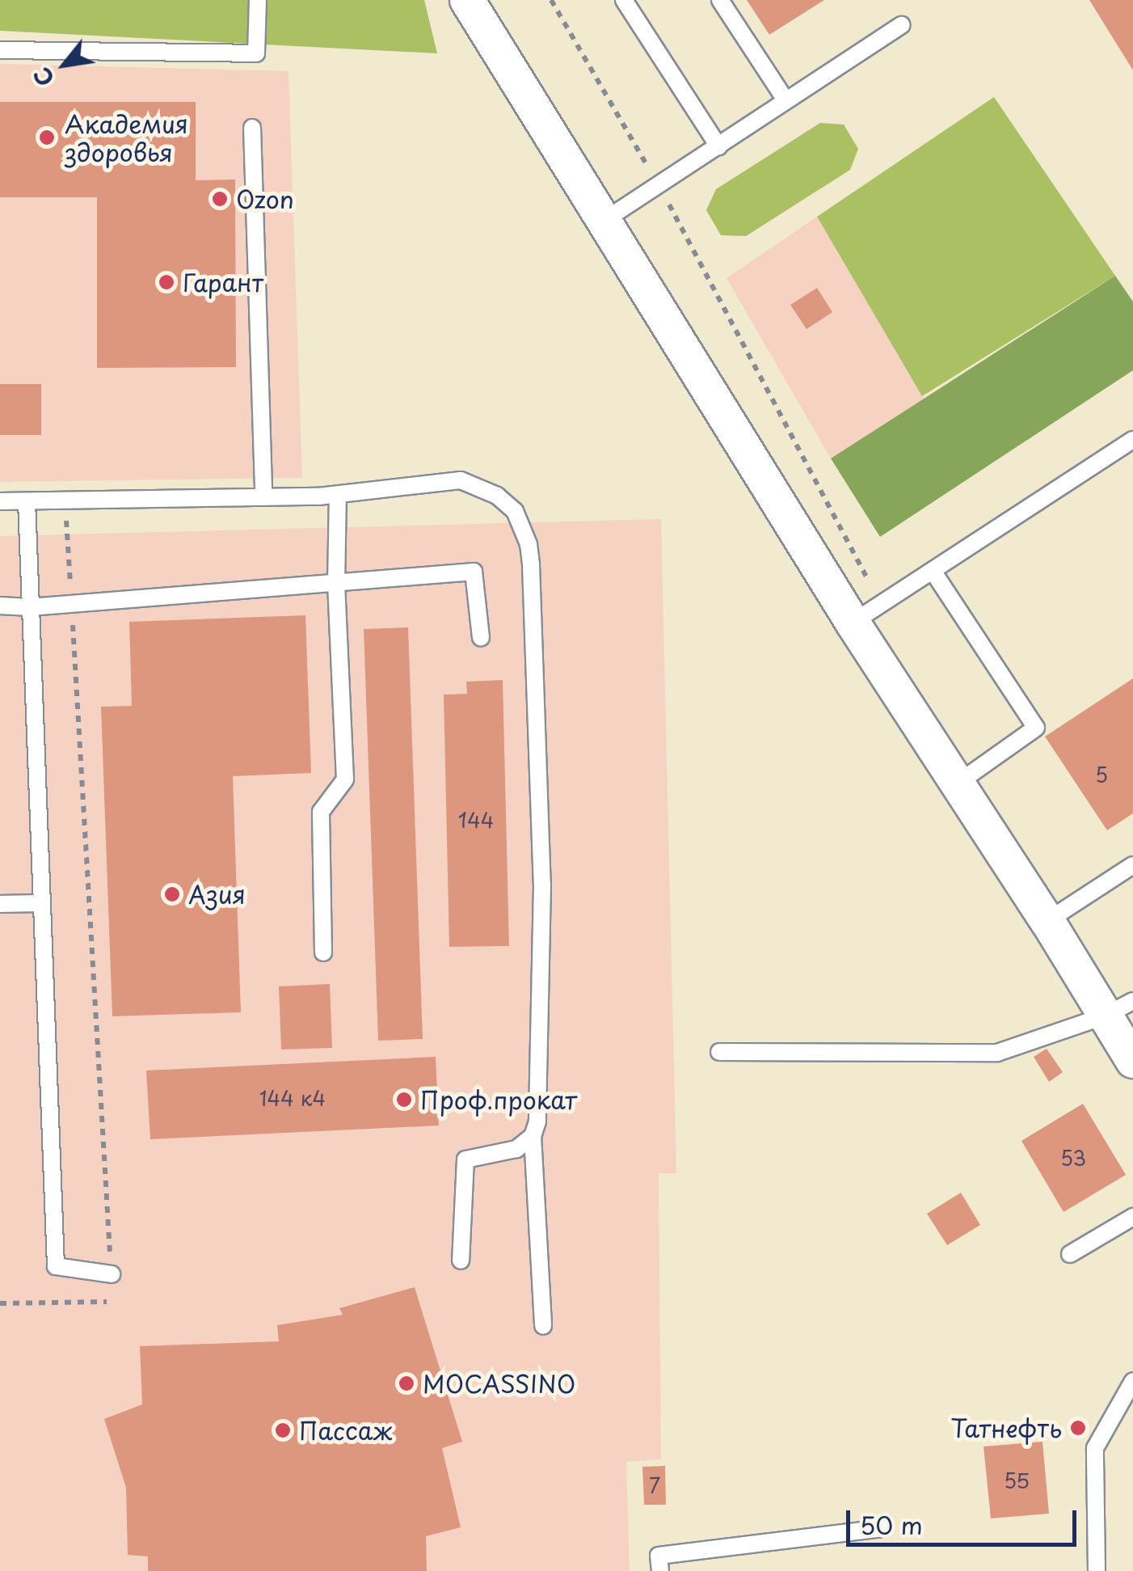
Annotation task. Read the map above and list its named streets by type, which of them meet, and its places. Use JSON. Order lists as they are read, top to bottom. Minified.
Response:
{"places":["Академия здоровья","Ozon","Гарант","Азия","Проф.прокат","MOCASSINO","Татнефть","Пассаж"],"house_numbers":["5","144","144 к4","53","55","7"],"scale_bar":"50 m","north":"bottom left"}
